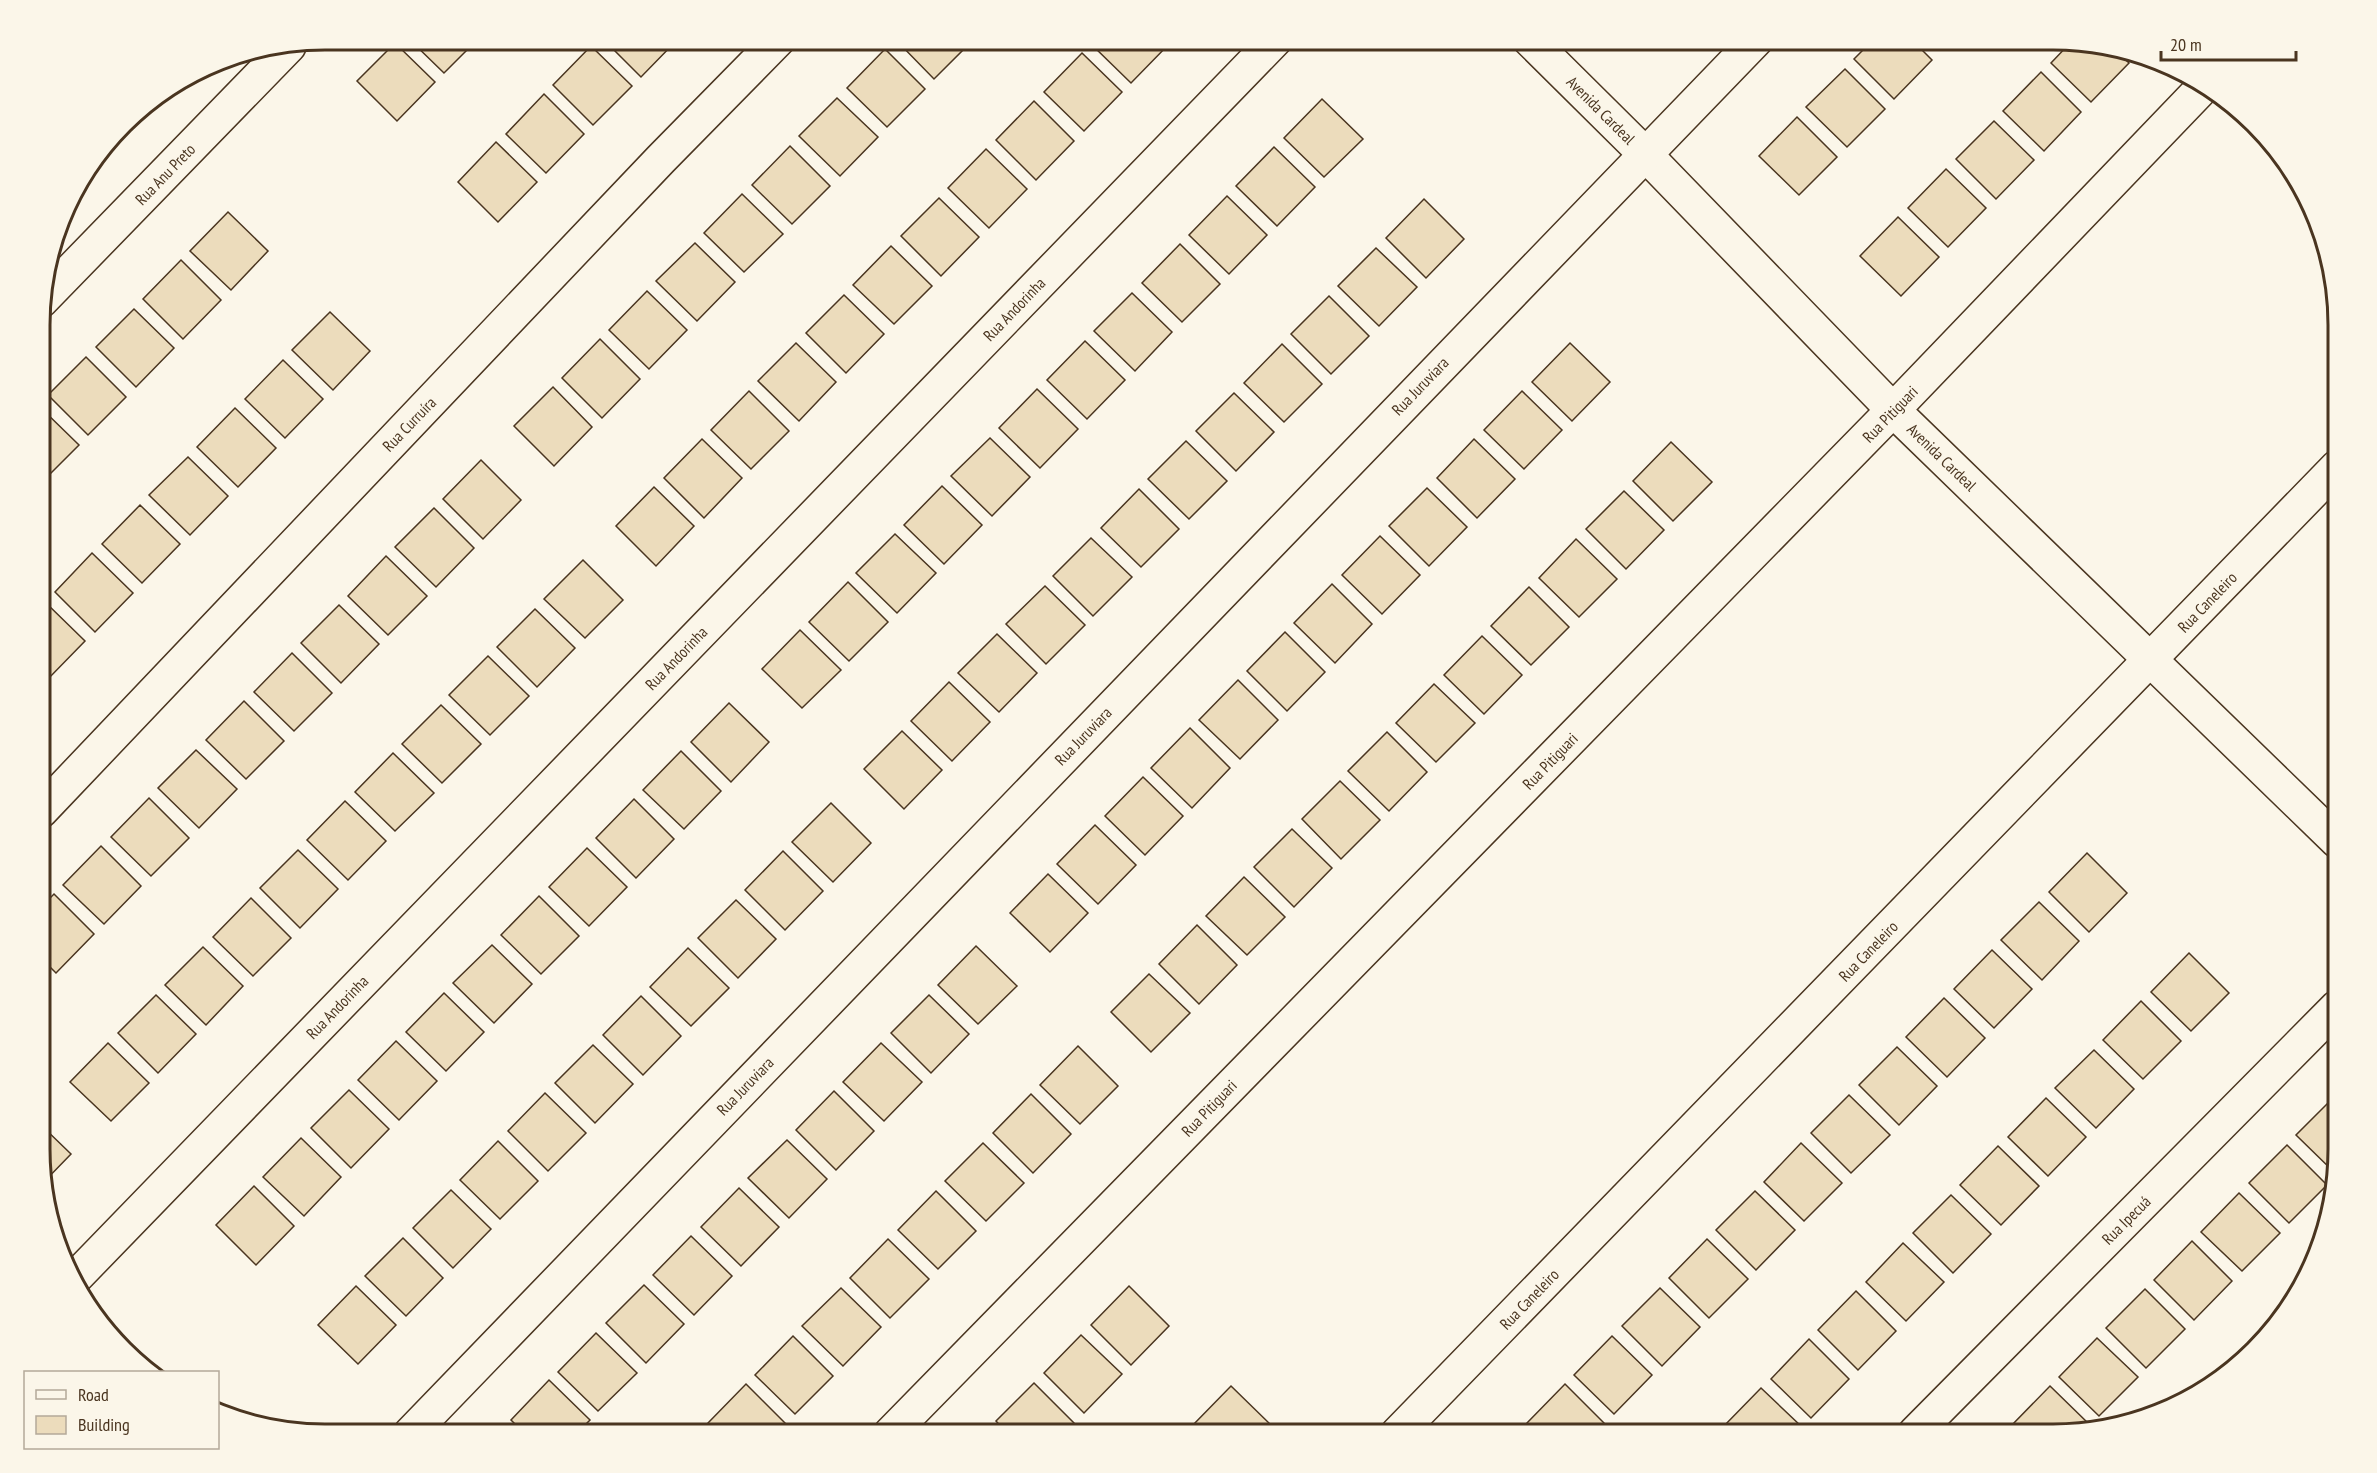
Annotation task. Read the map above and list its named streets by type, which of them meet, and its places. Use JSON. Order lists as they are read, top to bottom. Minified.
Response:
{"streets":{"street":["Avenida Cardeal","Rua Anu Preto","Rua Andorinha","Rua Juruviara","Rua Pitiguari","Rua Curruíra","Rua Caneleiro","Rua Ipecuá"]},"crossings":[["Avenida Cardeal","Rua Juruviara"],["Avenida Cardeal","Rua Pitiguari"],["Avenida Cardeal","Rua Caneleiro"]],"legend":["Road","Building"],"scale_bar":"20 m"}
